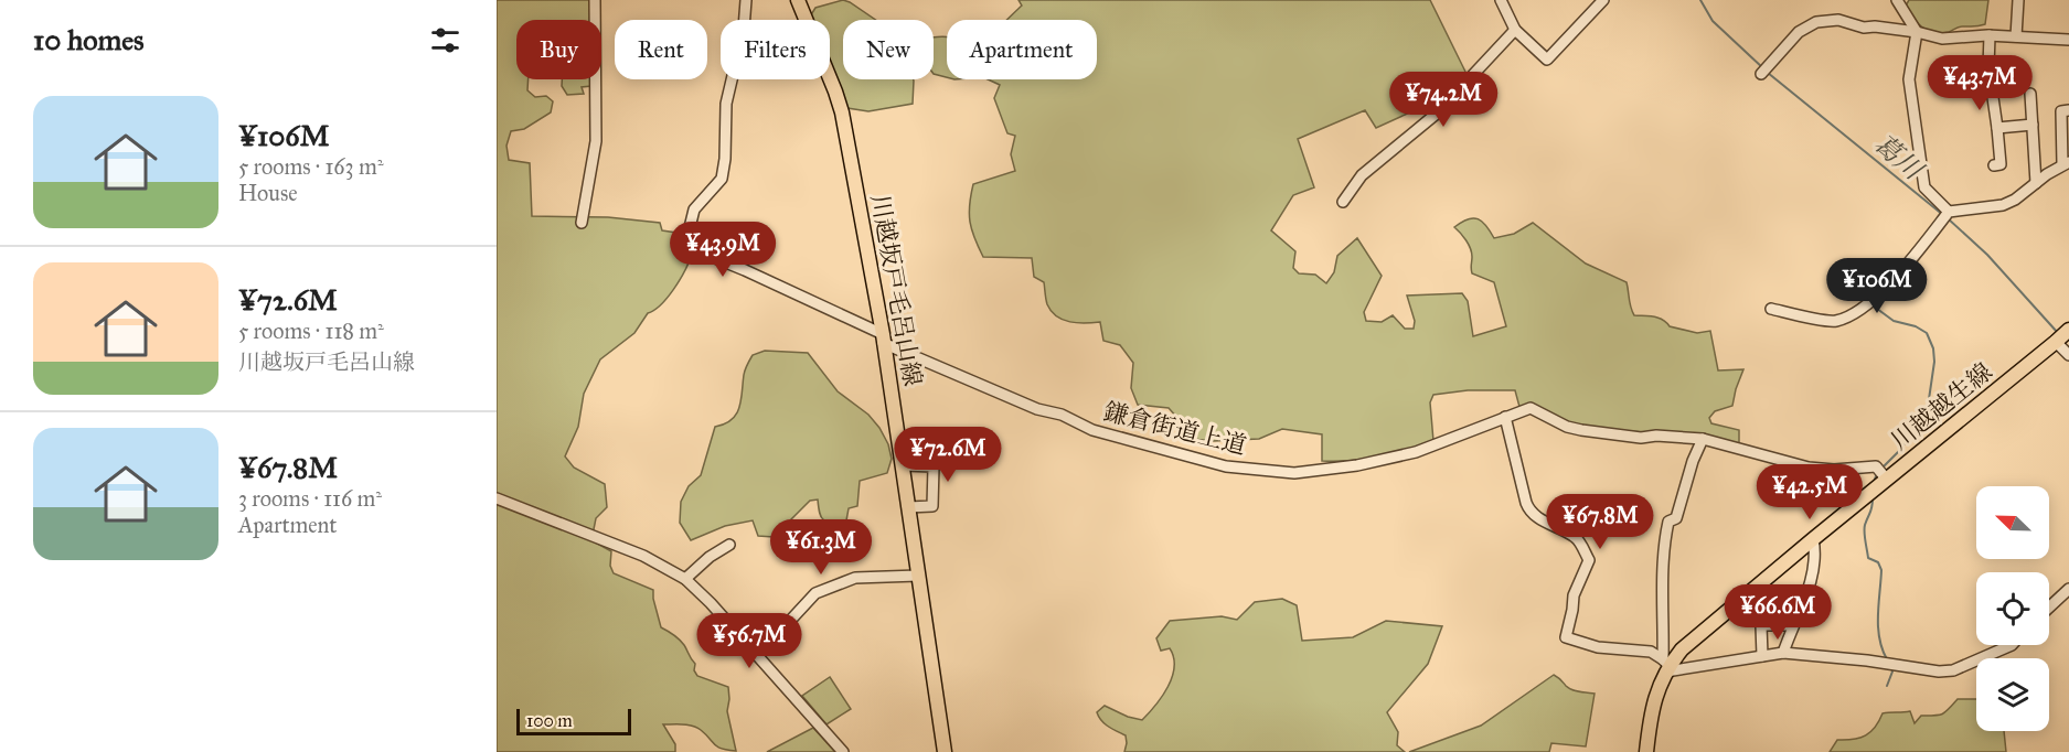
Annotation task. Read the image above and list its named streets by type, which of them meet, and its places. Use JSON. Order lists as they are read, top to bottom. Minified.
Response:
{"streets":{"main road":["川越坂戸毛呂山線","川越越生線"],"street":["鎌倉街道上道"]},"crossings":[["川越坂戸毛呂山線","鎌倉街道上道"],["川越越生線","鎌倉街道上道"]],"water":["葛川"],"scale_bar":"100 m","north":"top left","page":{"heading":"10 homes","chip":["Buy","Rent","Filters","New","Apartment"],"price":["¥43.7M","¥74.2M","¥43.9M","¥106M","¥72.6M","¥42.5M","¥67.8M","¥61.3M","¥66.6M","¥56.7M"],"list":[{"name":"¥106M","note":"5 rooms · 163 m² · House"},{"name":"¥72.6M","note":"5 rooms · 118 m² · 川越坂戸毛呂山線"},{"name":"¥67.8M","note":"3 rooms · 116 m² · Apartment"}],"scale":"100 m"}}
